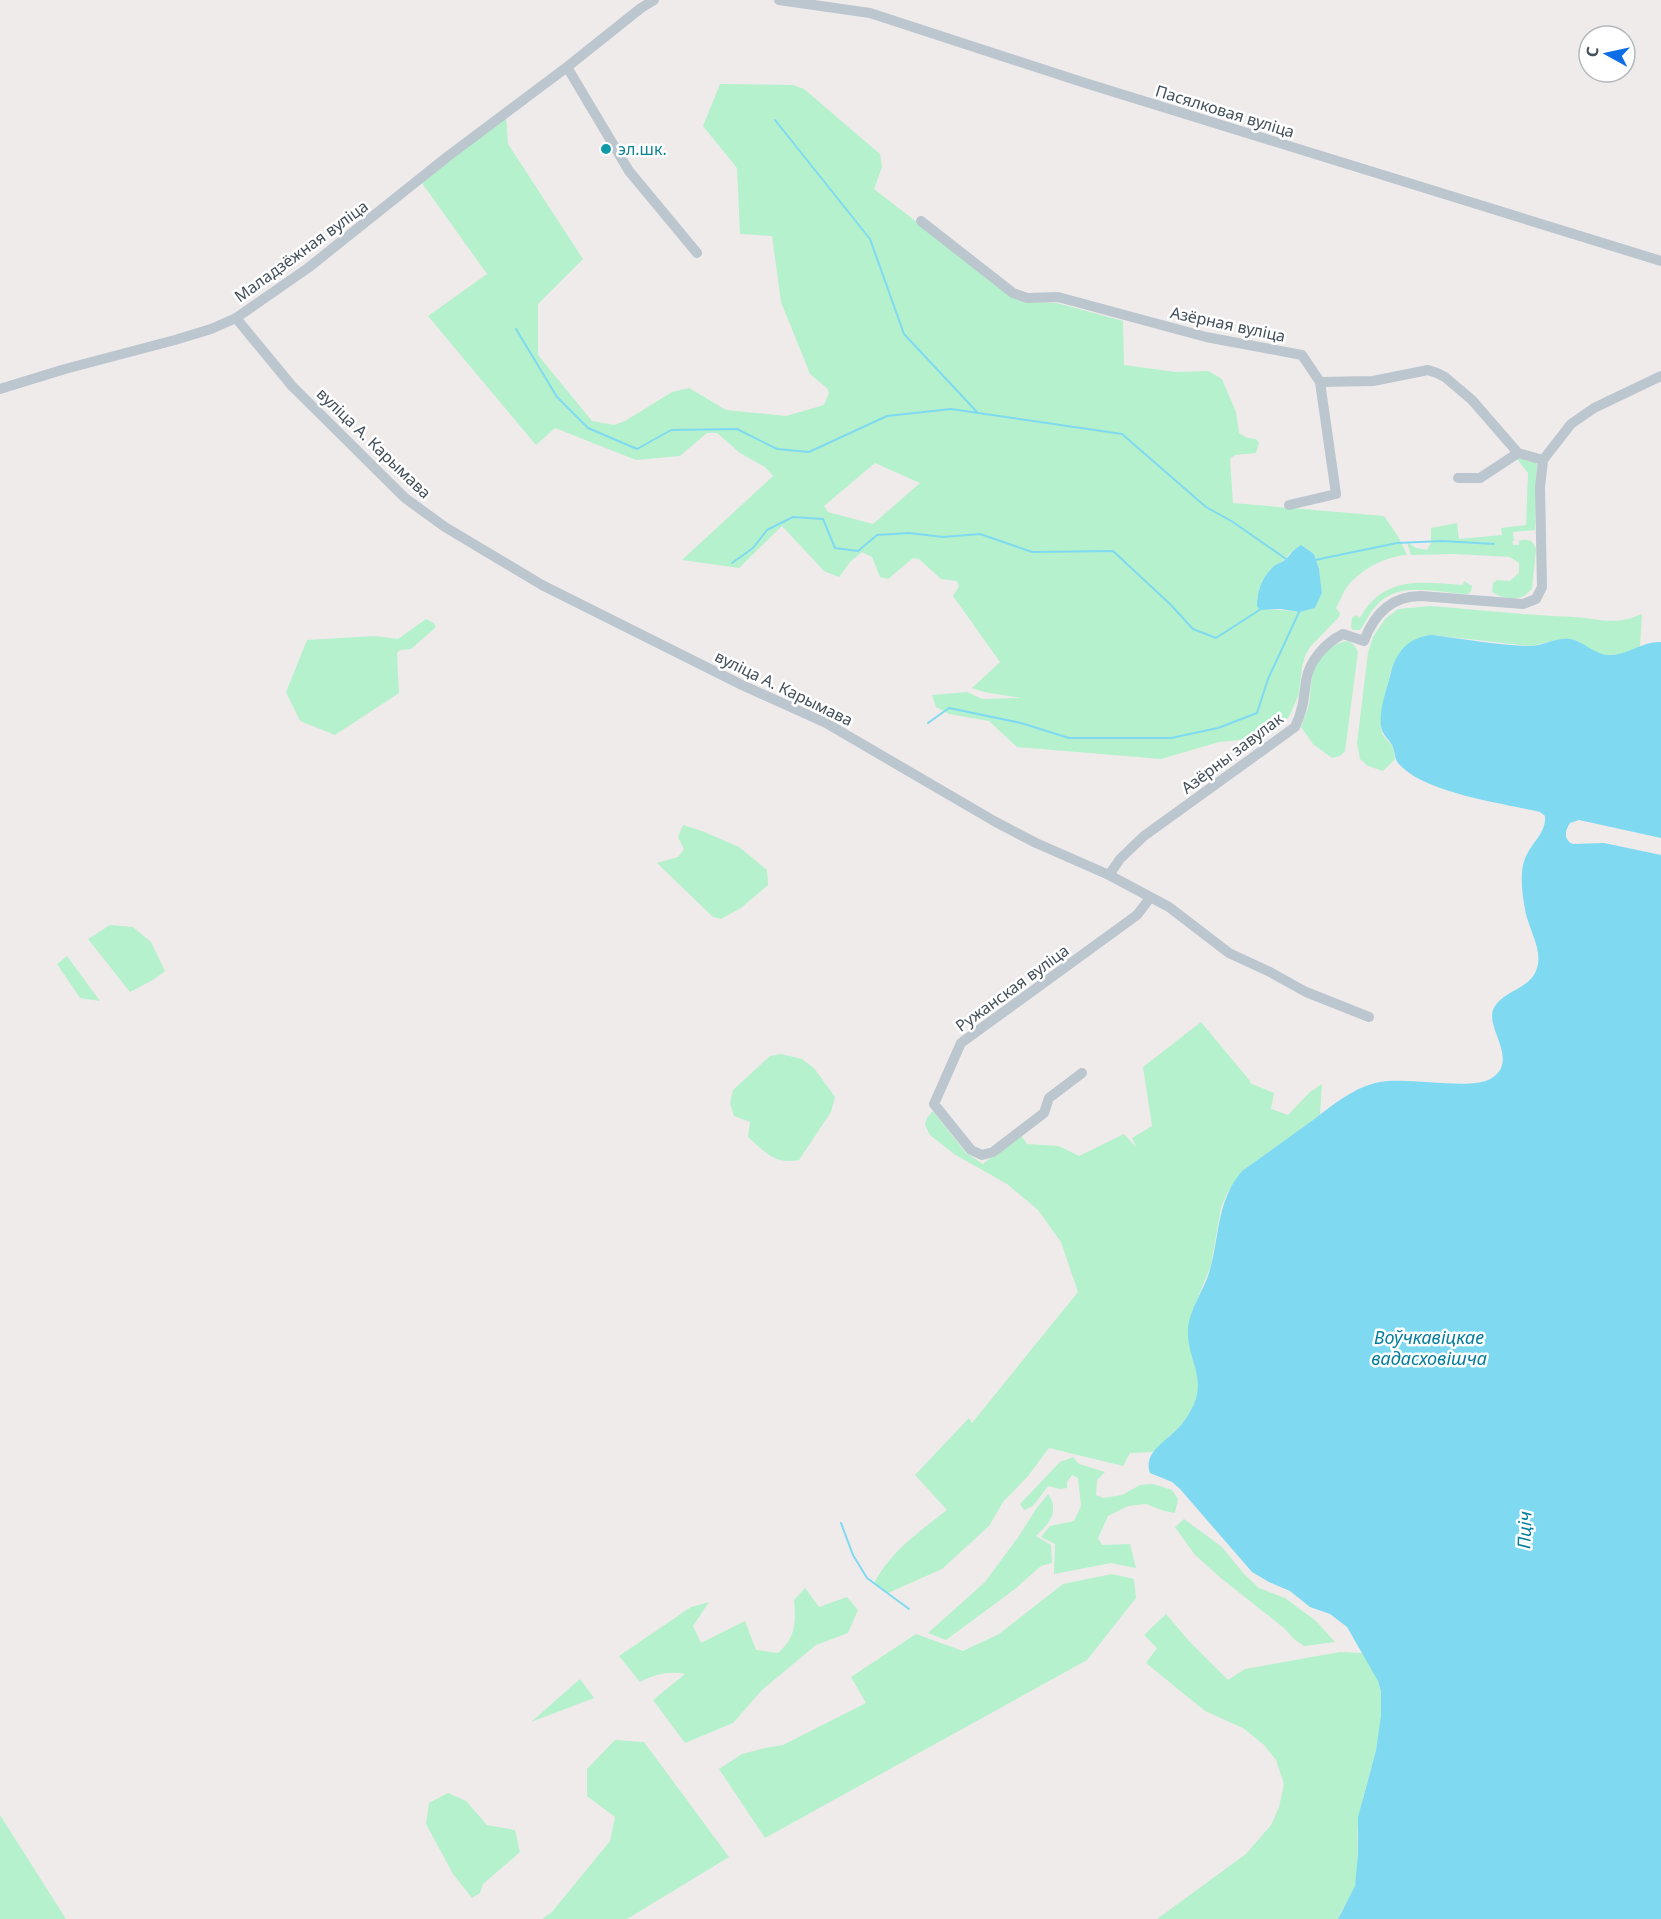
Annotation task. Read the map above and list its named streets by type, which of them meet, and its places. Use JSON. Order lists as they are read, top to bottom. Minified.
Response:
{"streets":{"street":["Пасялковая вуліца","Маладзёжная вуліца","Азёрная вуліца","вуліца А. Карымава","Азёрны завулак","Ружанская вуліца"]},"crossings":[["Маладзёжная вуліца","вуліца А. Карымава"],["вуліца А. Карымава","Азёрны завулак"],["вуліца А. Карымава","Ружанская вуліца"]],"water":["Воўчкавіцкае вадасховішча","Пціч"],"places":["эл.шк."],"north":"left"}
